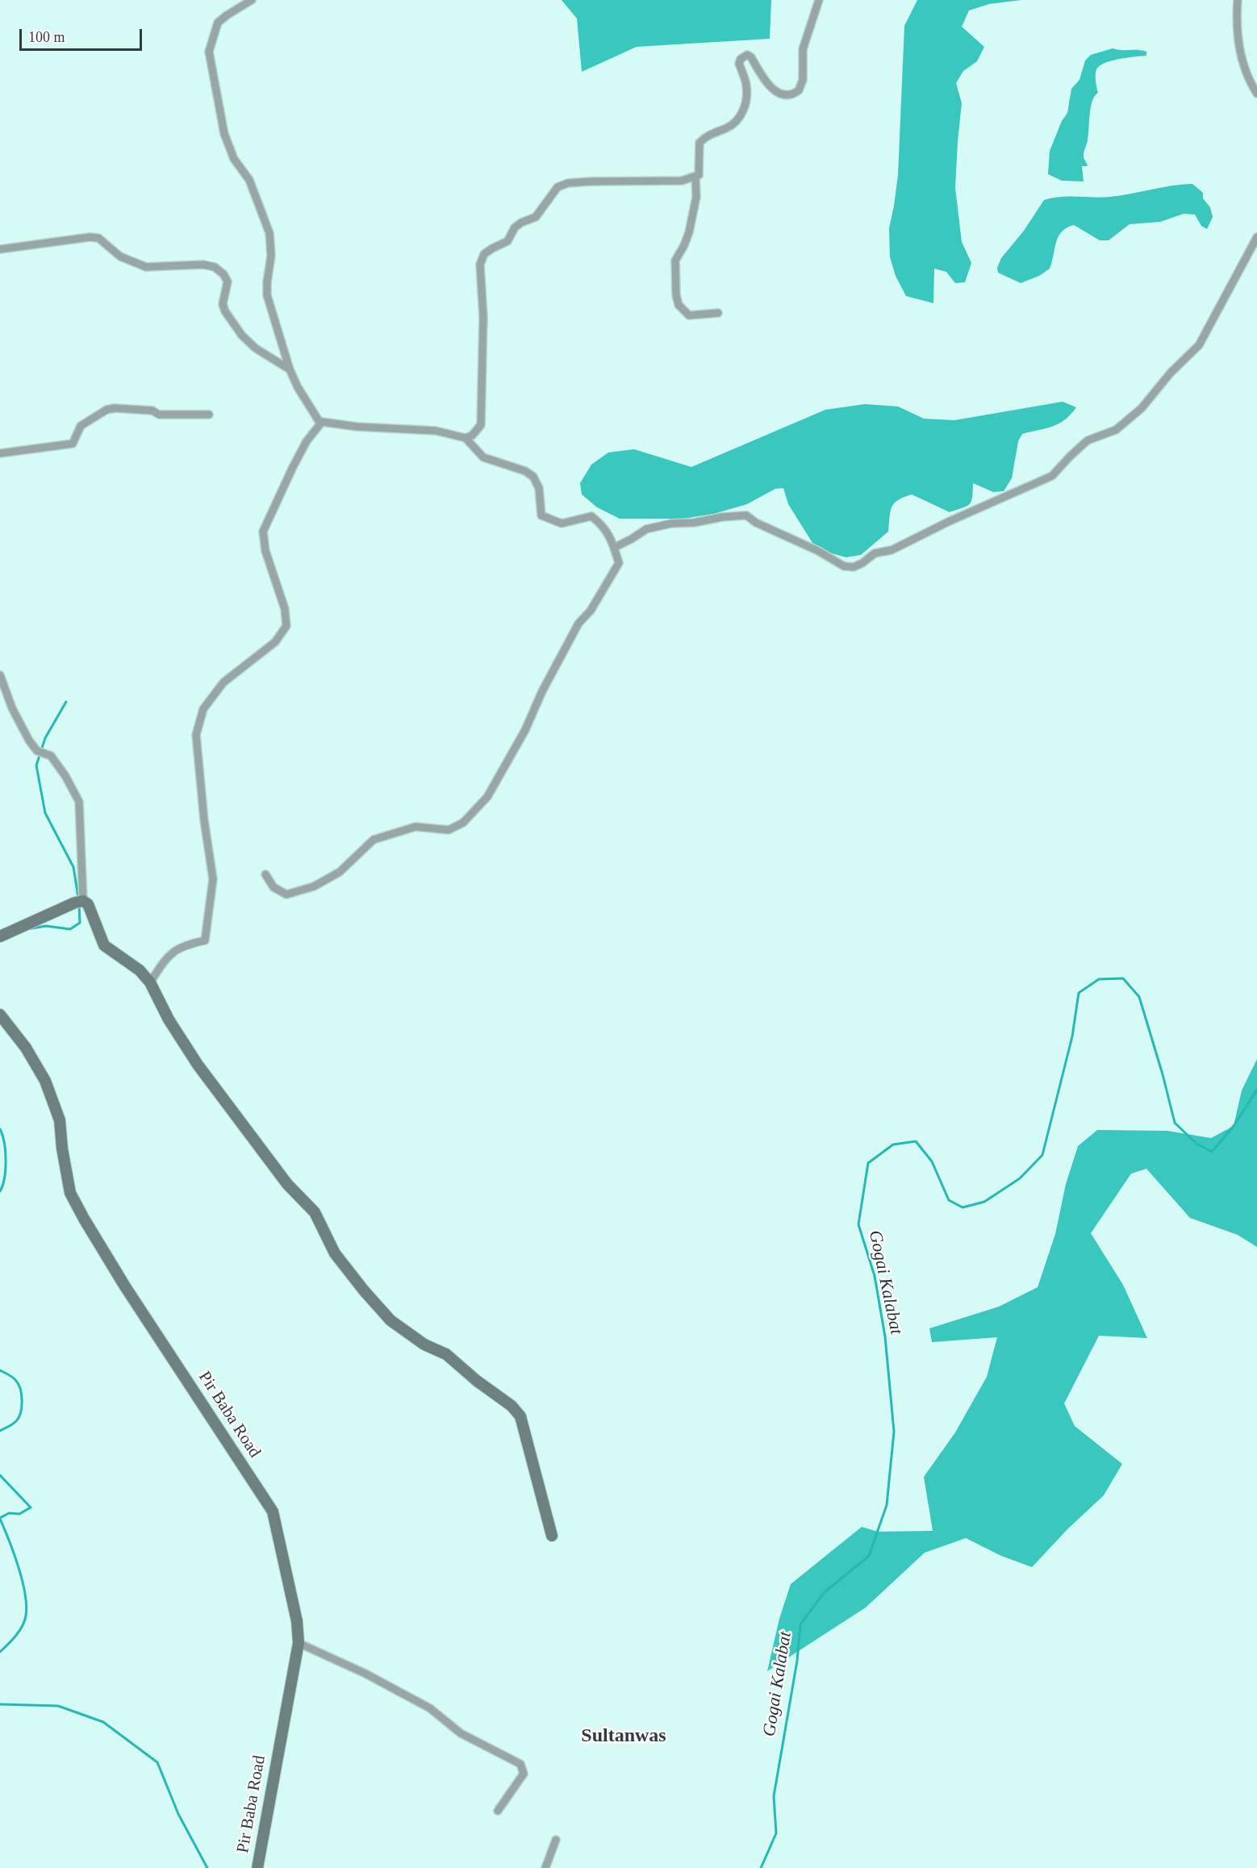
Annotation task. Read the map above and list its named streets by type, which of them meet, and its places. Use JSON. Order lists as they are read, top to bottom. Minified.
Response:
{"streets":{"main road":["Pir Baba Road"]},"districts":["Sultanwas"],"water":["Gogai Kalabat"],"scale_bar":"100 m"}
